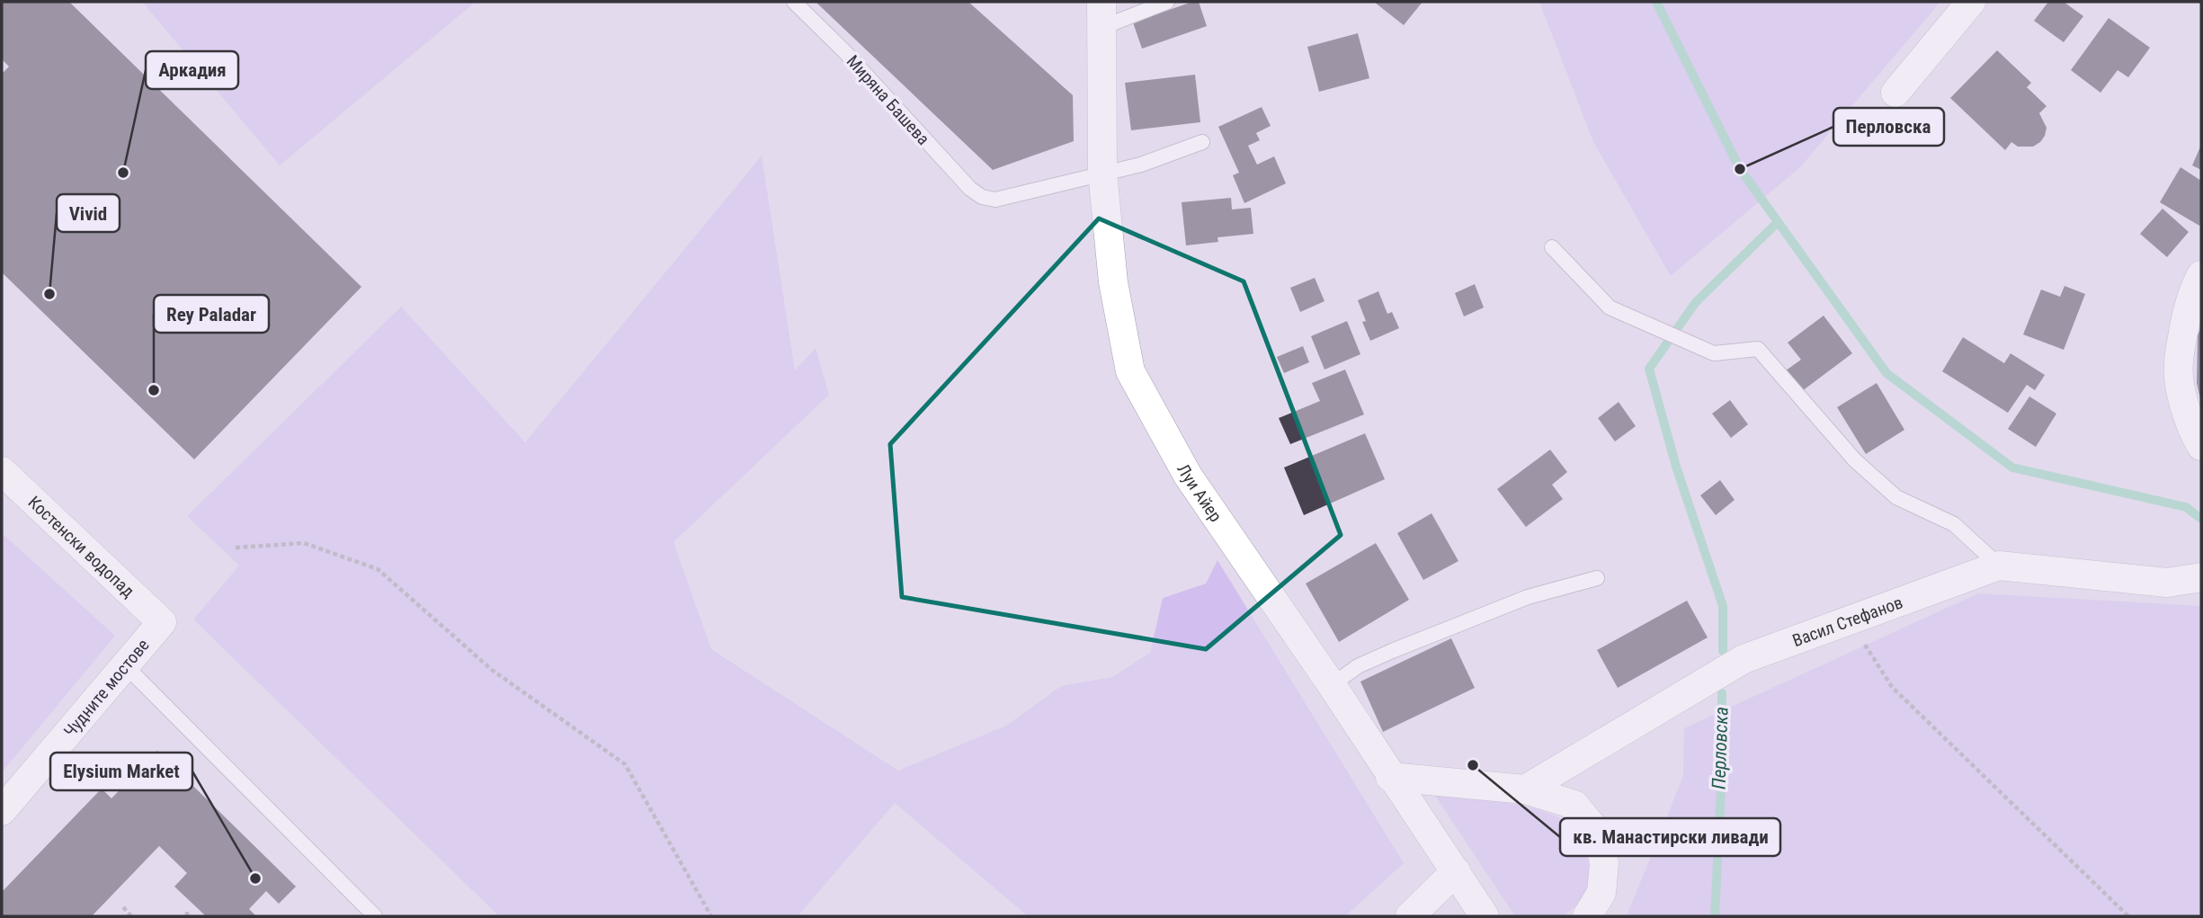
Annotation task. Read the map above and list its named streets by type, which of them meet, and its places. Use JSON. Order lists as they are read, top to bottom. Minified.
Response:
{"streets":{"street":["Луи Айер","Костенски водопад","Васил Стефанов","Чудните мостове"],"lane":["Миряна Башева"]},"crossings":[["Миряна Башева","Луи Айер"],["Костенски водопад","Чудните мостове"]],"water":["Перловска"],"places":["Перловска","Аркадия","Vivid","Rey Paladar","кв. Манастирски ливади","Elysium Market"]}
